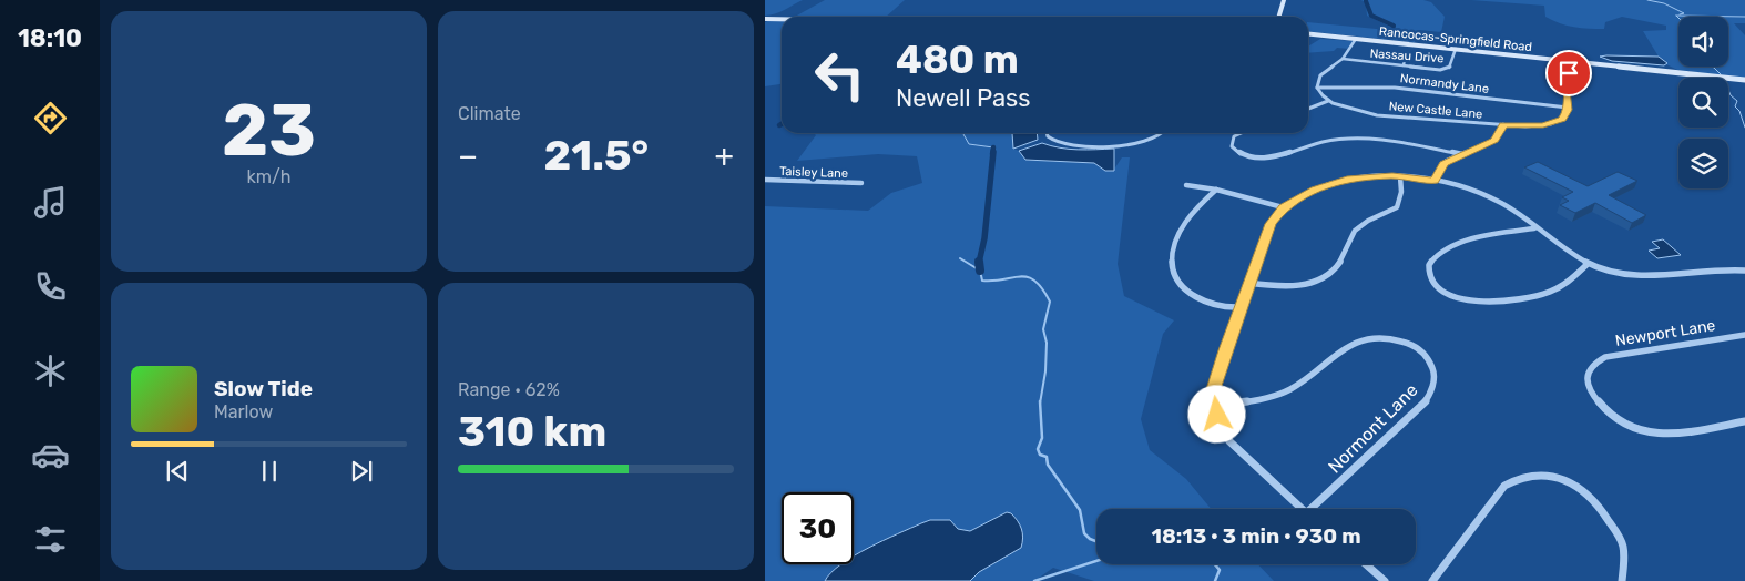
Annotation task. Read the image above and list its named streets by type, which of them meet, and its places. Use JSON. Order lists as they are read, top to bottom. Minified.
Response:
{"streets":{"main road":["Rancocas-Springfield Road"],"street":["Nassau Drive","Normandy Lane","New Castle Lane","Taisley Lane","Newport Lane","Normont Lane"]},"crossings":[["Rancocas-Springfield Road","Nassau Drive"],["Normandy Lane","New Castle Lane"]],"page":{"tabs":"18:10","tile":[["23","km/h"],"Climate",["Range · 62%","310 km"]],"turn":["480 m","Newell Pass"],"heat":["−","21.5°","+"],"song":["Slow Tide","Marlow"],"limit":"30","trip":"18:13 · 3 min · 930 m"}}
